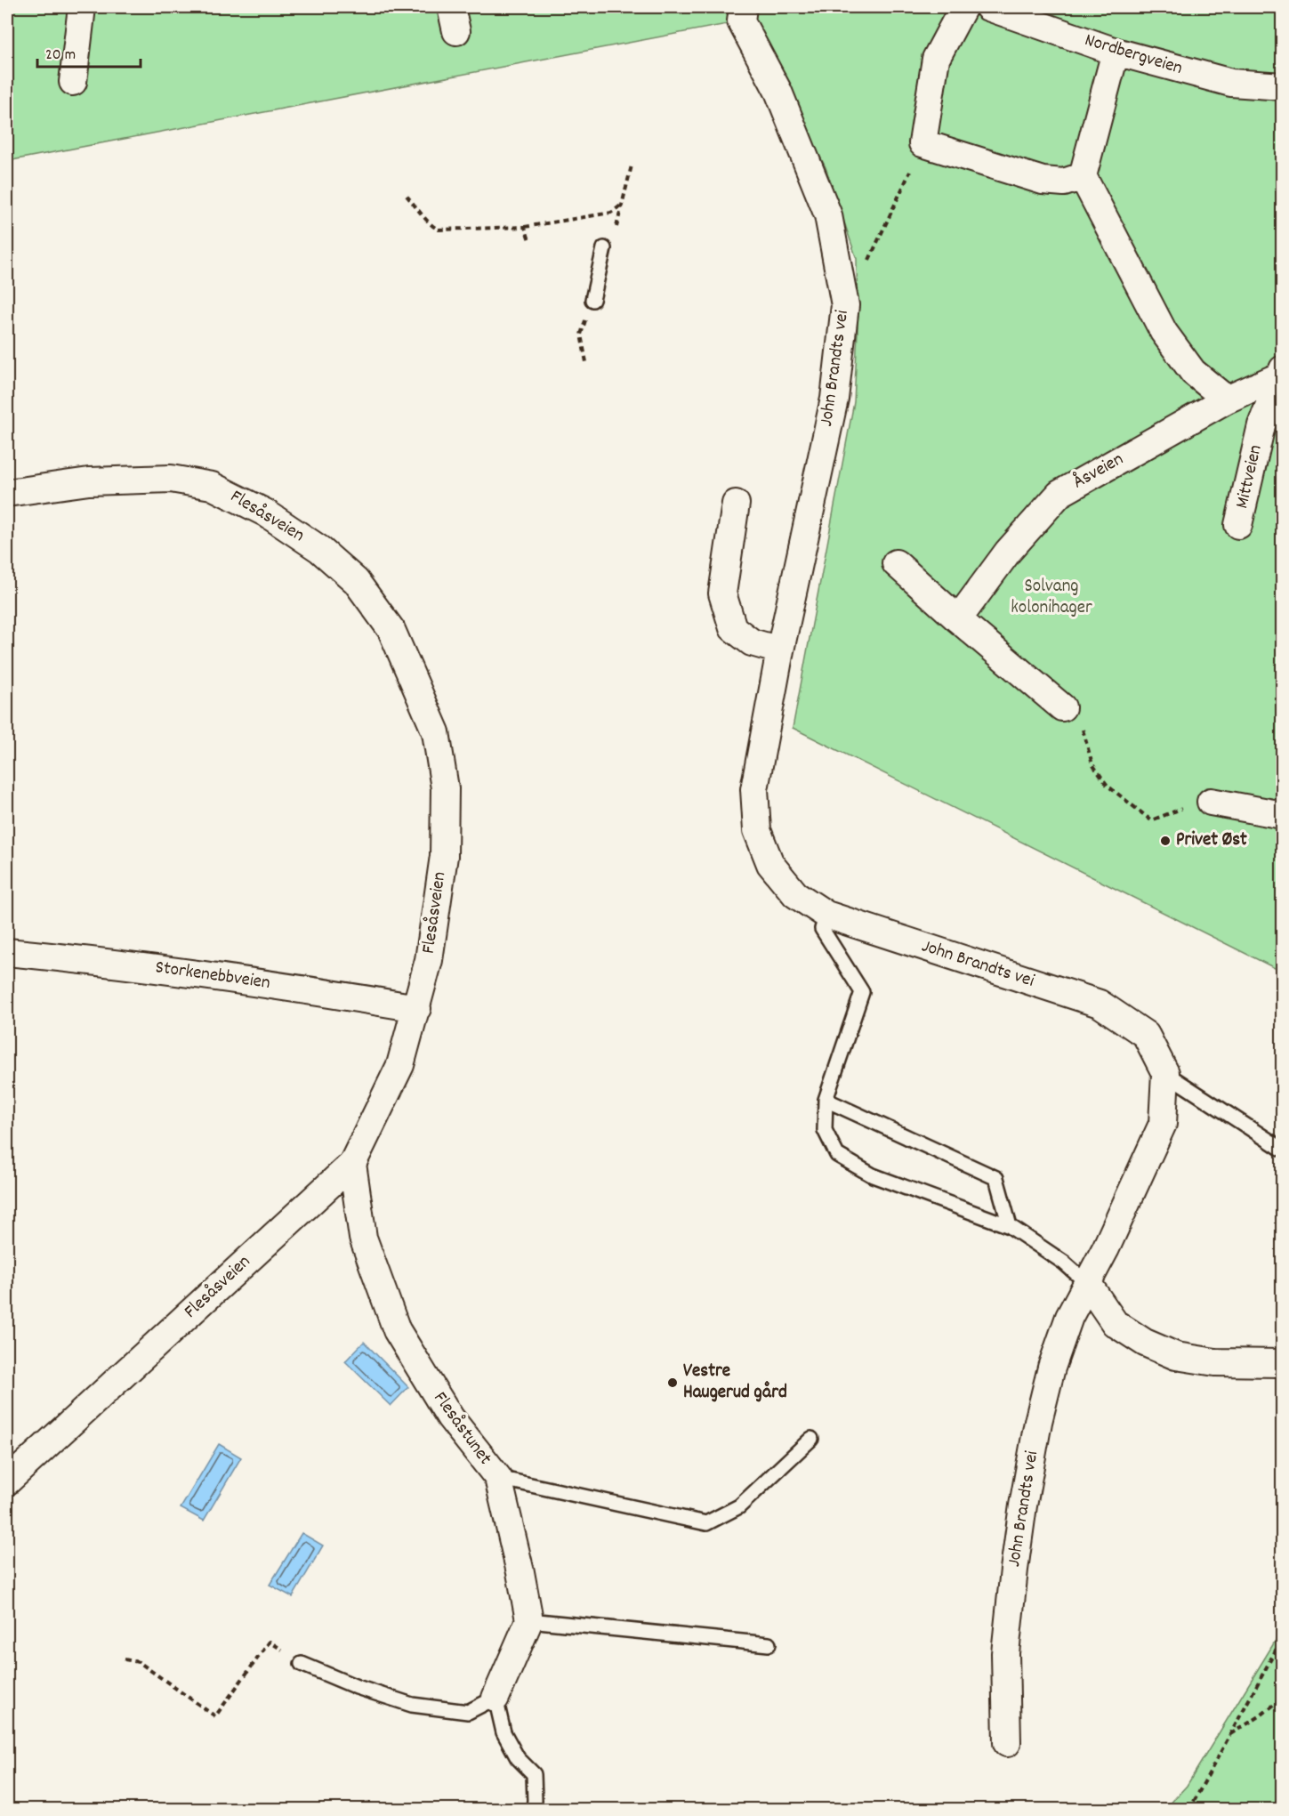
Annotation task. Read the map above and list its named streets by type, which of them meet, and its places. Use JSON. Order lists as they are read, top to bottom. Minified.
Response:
{"streets":{"street":["Nordbergveien","John Brandts vei","Åsveien","Mittveien","Flesåsveien","Storkenebbveien","Flesåstunet"]},"crossings":[["Åsveien","Mittveien"],["Flesåsveien","Storkenebbveien"],["Flesåsveien","Flesåstunet"]],"parks":["Solvang kolonihager"],"places":["Privet Øst","Vestre Haugerud gård"],"scale_bar":"20 m"}
